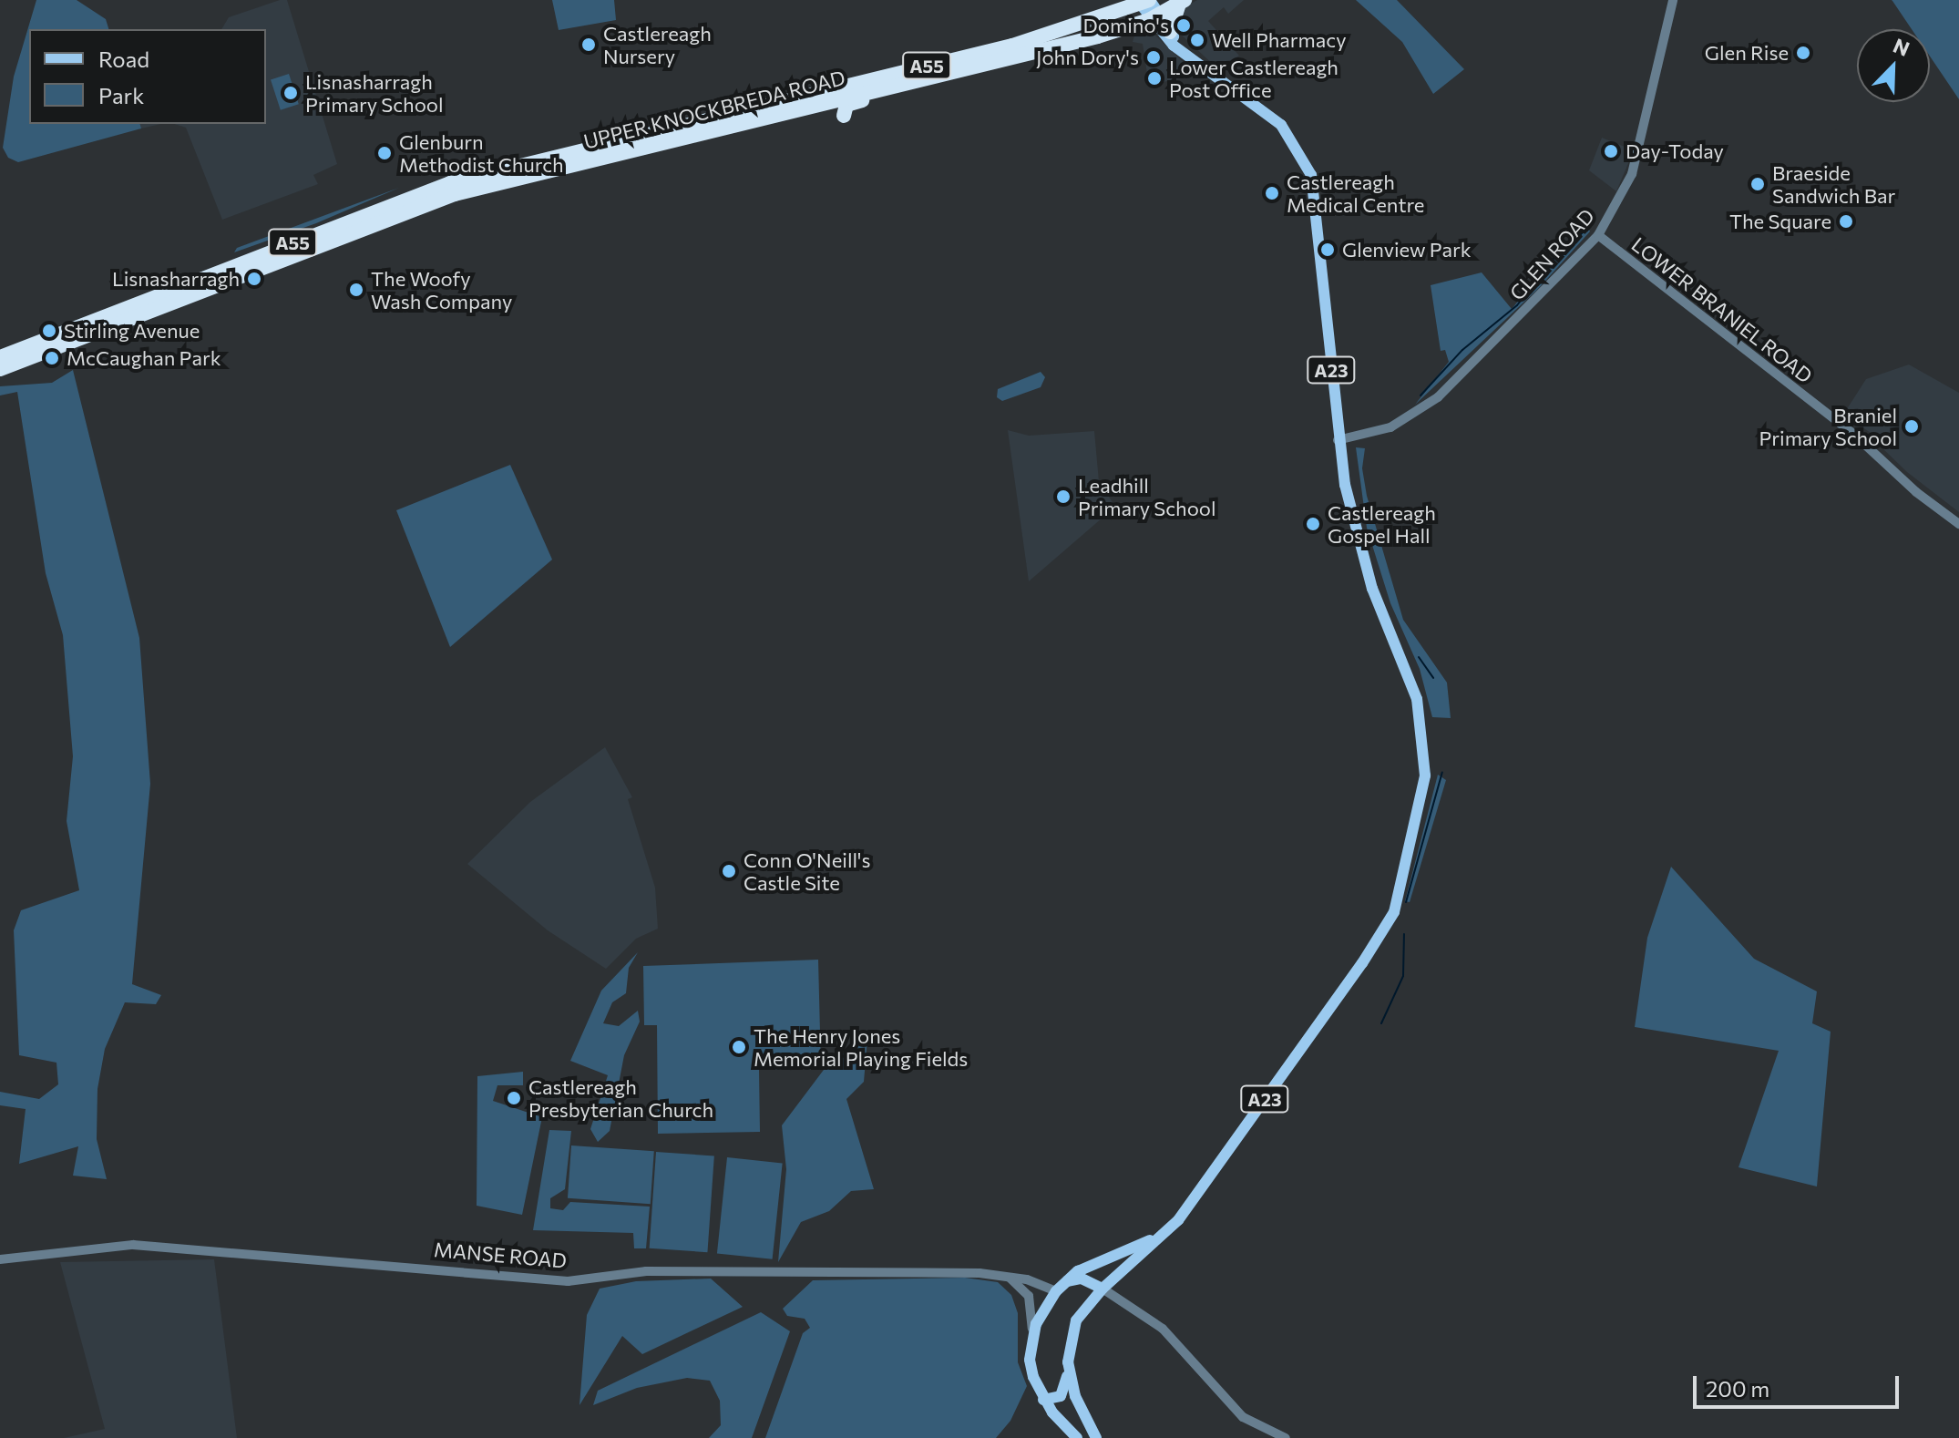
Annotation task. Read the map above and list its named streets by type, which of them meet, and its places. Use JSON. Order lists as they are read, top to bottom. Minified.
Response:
{"streets":{"highway":["A55","UPPER KNOCKBREDA ROAD"],"main road":["A23"],"street":["GLEN ROAD","LOWER BRANIEL ROAD","MANSE ROAD"]},"crossings":[["A55","UPPER KNOCKBREDA ROAD"],["A55","A23"],["UPPER KNOCKBREDA ROAD","A23"],["GLEN ROAD","LOWER BRANIEL ROAD"],["GLEN ROAD","A23"],["A23","MANSE ROAD"]],"places":["Domino's","Well Pharmacy","Castlereagh Nursery","Glen Rise","John Dory's","Lower Castlereagh Post Office","Lisnasharragh Primary School","Day-Today","Glenburn Methodist Church","Braeside Sandwich Bar","Castlereagh Medical Centre","The Square","Glenview Park","Lisnasharragh","The Woofy Wash Company","Stirling Avenue","McCaughan Park","Braniel Primary School","Leadhill Primary School","Castlereagh Gospel Hall","Conn O'Neill's Castle Site","The Henry Jones Memorial Playing Fields","Castlereagh Presbyterian Church"],"legend":["Road","Park"],"scale_bar":"200 m","north":"top right"}
